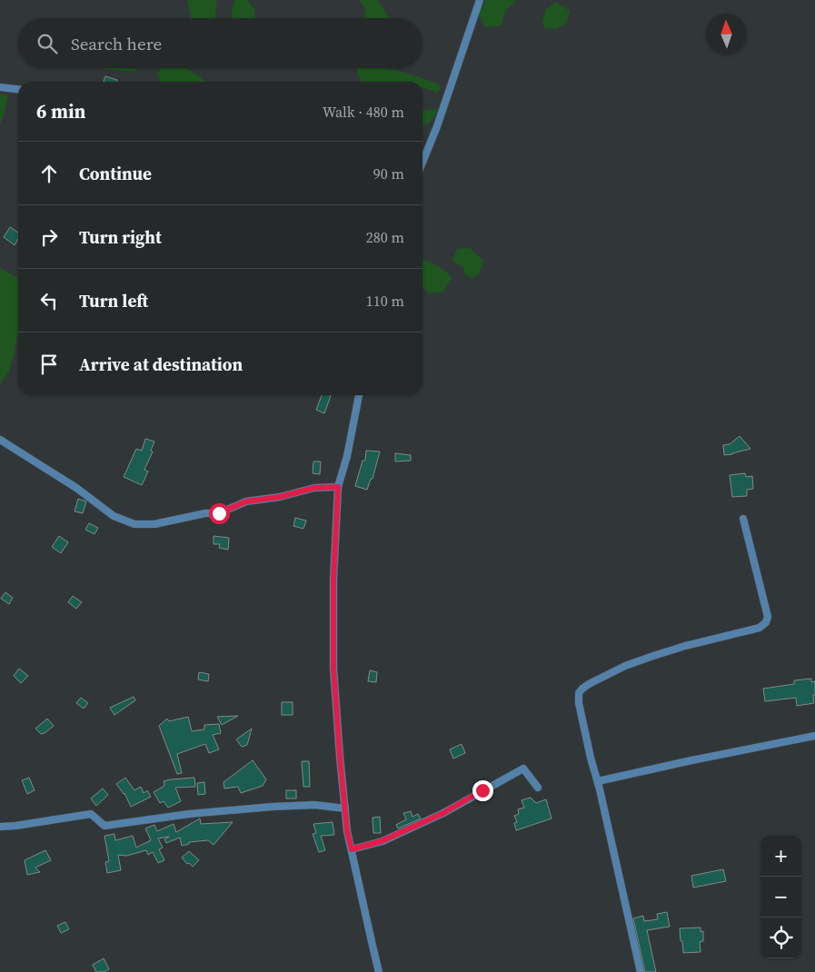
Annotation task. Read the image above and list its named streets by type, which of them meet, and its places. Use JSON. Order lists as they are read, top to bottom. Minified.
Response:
{"north":"top","page":{"search":"Search here","heading":["6 min","Walk · 480 m"],"list":[["Continue","90 m"],["Turn right","280 m"],["Turn left","110 m"],"Arrive at destination"],"map_buttons":["+","−"]}}
